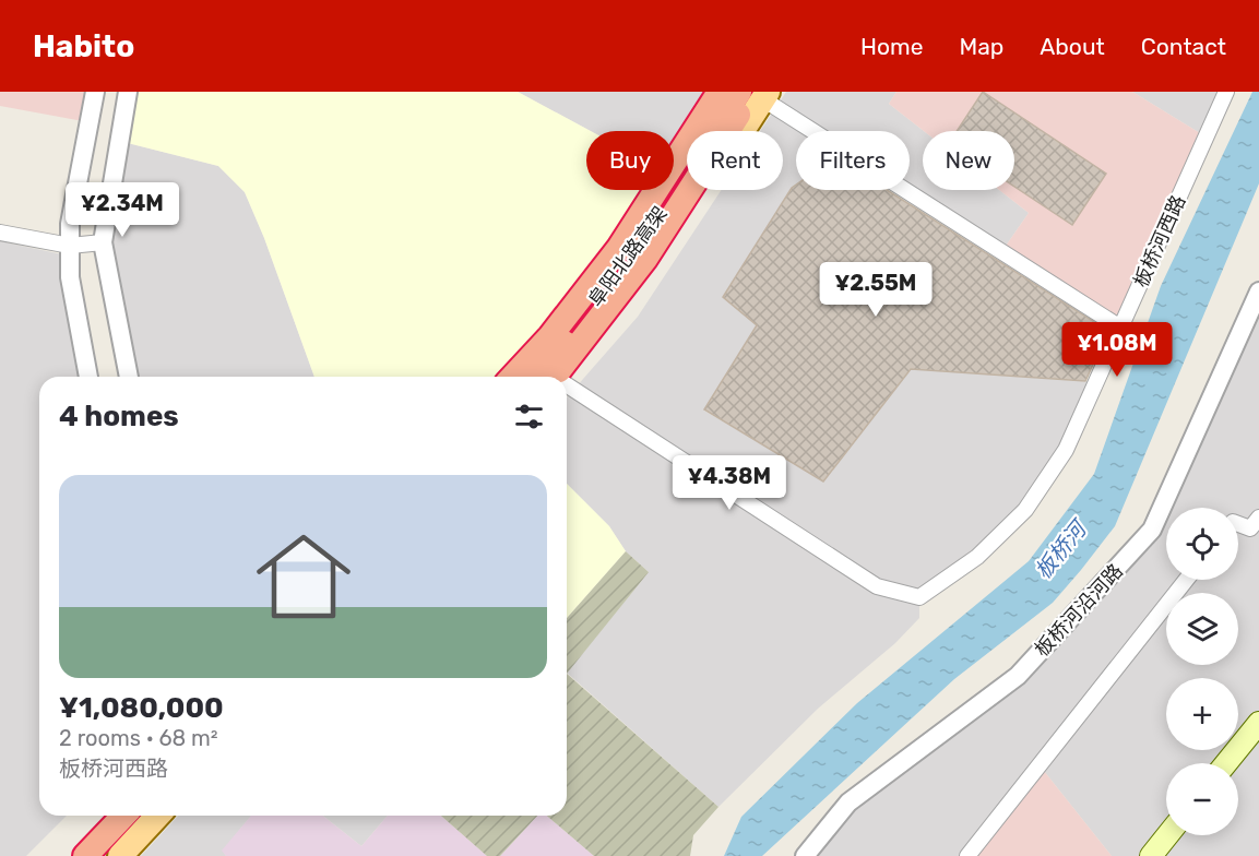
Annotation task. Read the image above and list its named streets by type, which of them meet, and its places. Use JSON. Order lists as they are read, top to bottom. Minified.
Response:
{"streets":{"highway":["阜阳北路高架"],"street":["板桥河西路","板桥河沿河路"]},"water":["板桥河"],"page":{"header":"Habito","nav":["Home","Map","About","Contact"],"chip":["Buy","Rent","Filters","New"],"price":["¥2.34M","¥2.55M","¥1.08M","¥4.38M"],"heading":"4 homes","list":[{"name":"¥1,080,000","note":"2 rooms · 68 m² · 板桥河西路"}],"map_buttons":["+","−"]}}
